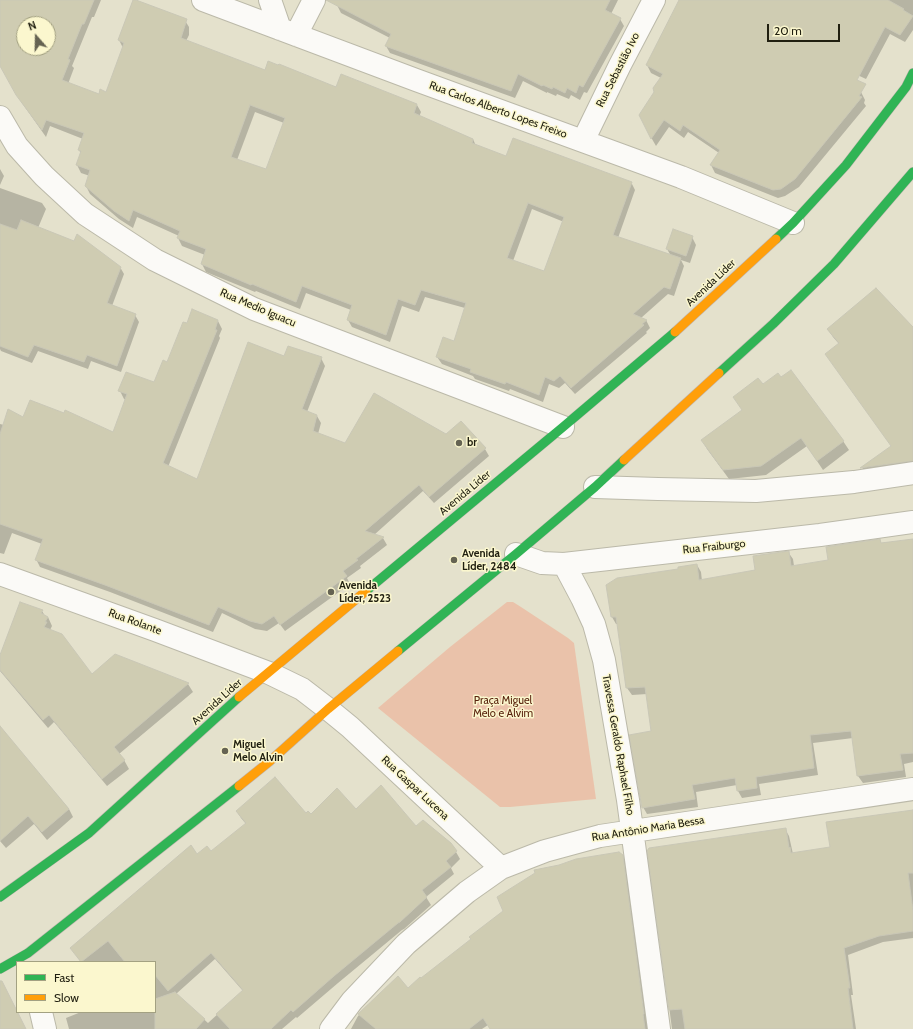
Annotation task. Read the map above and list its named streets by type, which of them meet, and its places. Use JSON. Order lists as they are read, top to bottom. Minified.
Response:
{"streets":{"main road":["Avenida Líder"],"street":["Rua Sebastião Ivo","Rua Carlos Alberto Lopes Freixo","Rua Medio Iguacu","Rua Fraiburgo","Rua Rolante","Travessa Geraldo Raphael Filho","Rua Gaspar Lucena","Rua Antônio Maria Bessa"]},"crossings":[["Rua Sebastião Ivo","Rua Carlos Alberto Lopes Freixo"],["Rua Carlos Alberto Lopes Freixo","Avenida Líder"],["Avenida Líder","Rua Medio Iguacu"],["Avenida Líder","Rua Rolante"],["Rua Fraiburgo","Travessa Geraldo Raphael Filho"],["Rua Rolante","Rua Gaspar Lucena"],["Travessa Geraldo Raphael Filho","Rua Antônio Maria Bessa"],["Rua Gaspar Lucena","Rua Antônio Maria Bessa"]],"parks":["Praça Miguel Melo e Alvim"],"places":["br","Avenida Líder, 2484","Avenida Líder, 2523","Miguel Melo Alvin"],"legend":["Fast","Slow"],"scale_bar":"20 m","north":"top"}
